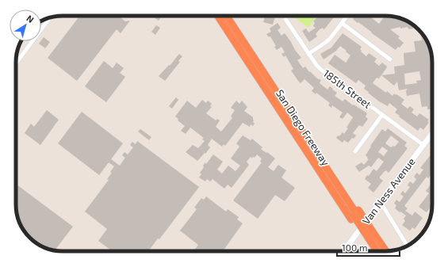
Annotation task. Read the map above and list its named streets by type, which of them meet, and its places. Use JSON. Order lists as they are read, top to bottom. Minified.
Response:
{"streets":{"highway":["San Diego Freeway"],"main road":["Van Ness Avenue"],"street":["185th Street"]},"crossings":[["185th Street","Van Ness Avenue"]],"scale_bar":"100 m","north":"top right"}
